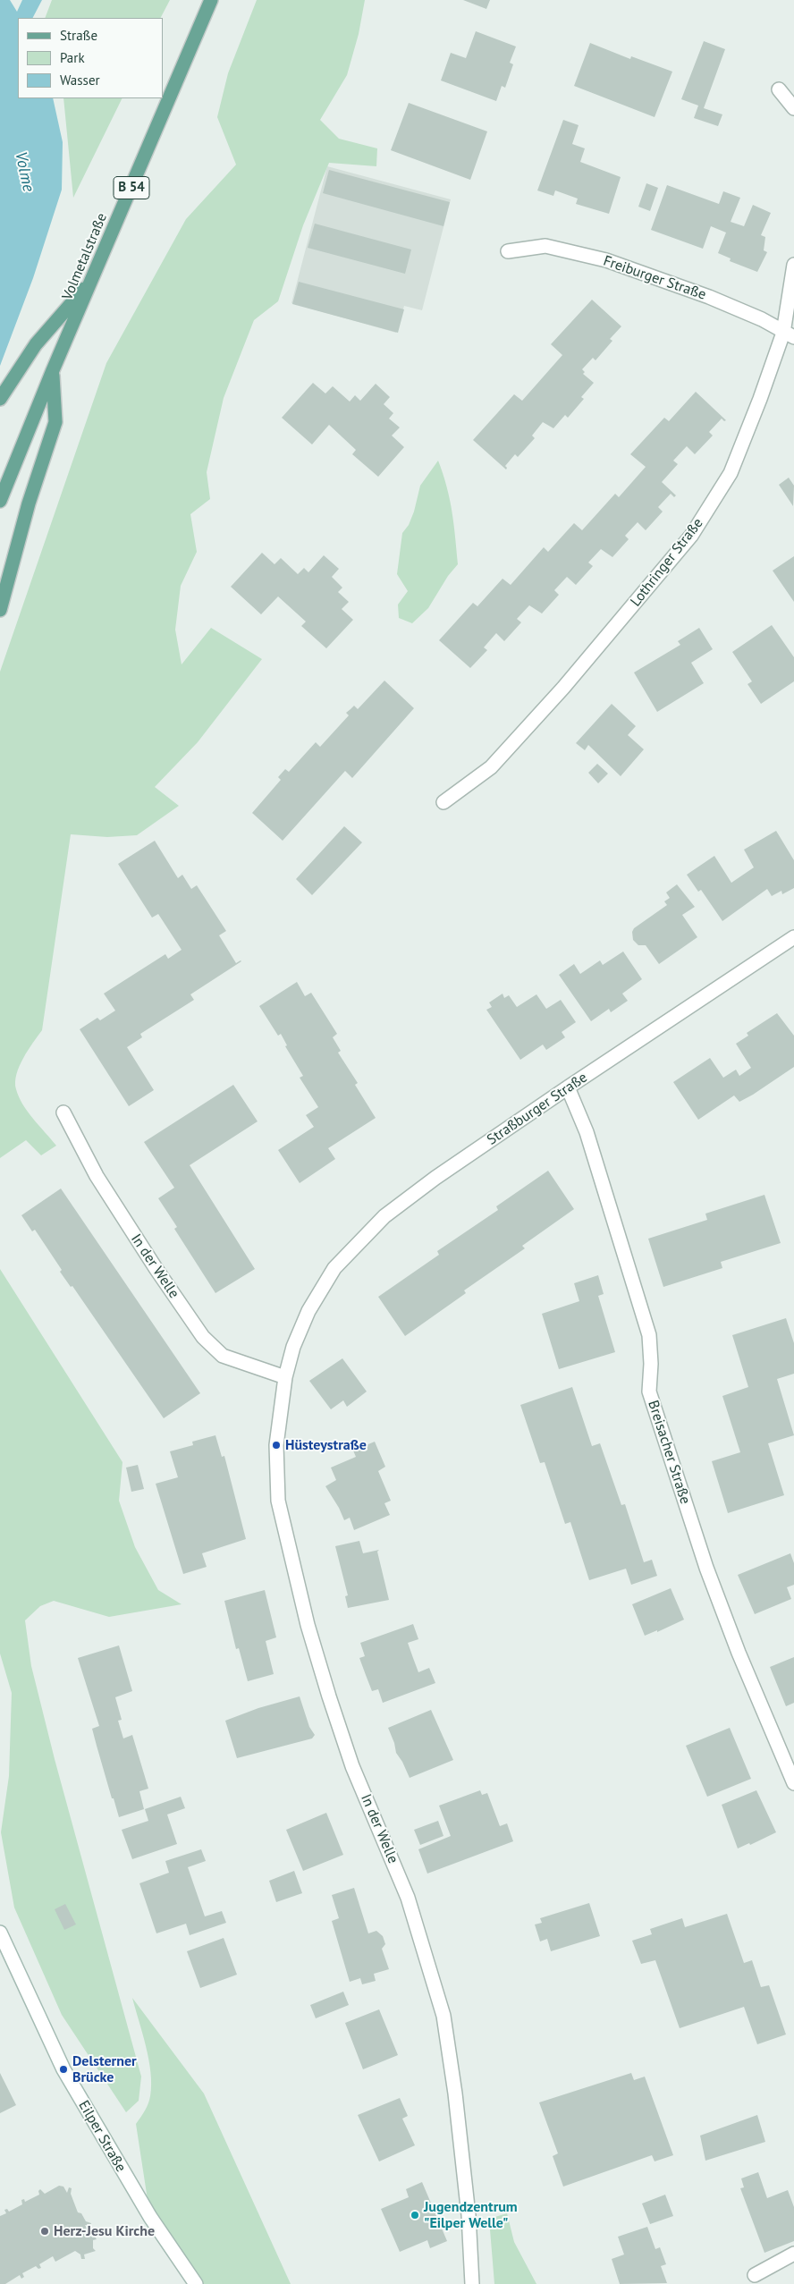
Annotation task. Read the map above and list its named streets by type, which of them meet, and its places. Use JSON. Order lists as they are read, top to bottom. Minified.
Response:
{"streets":{"main road":["B 54","Volmetalstraße"],"street":["Freiburger Straße","Lothringer Straße","Straßburger Straße","In der Welle","Breisacher Straße","Eilper Straße"]},"crossings":[["Freiburger Straße","Lothringer Straße"],["Straßburger Straße","In der Welle"],["Straßburger Straße","Breisacher Straße"]],"water":["Volme"],"places":["Hüsteystraße","Delsterner Brücke","Jugendzentrum \"Eilper Welle\"","Herz-Jesu Kirche"],"legend":["Straße","Park","Wasser"]}
